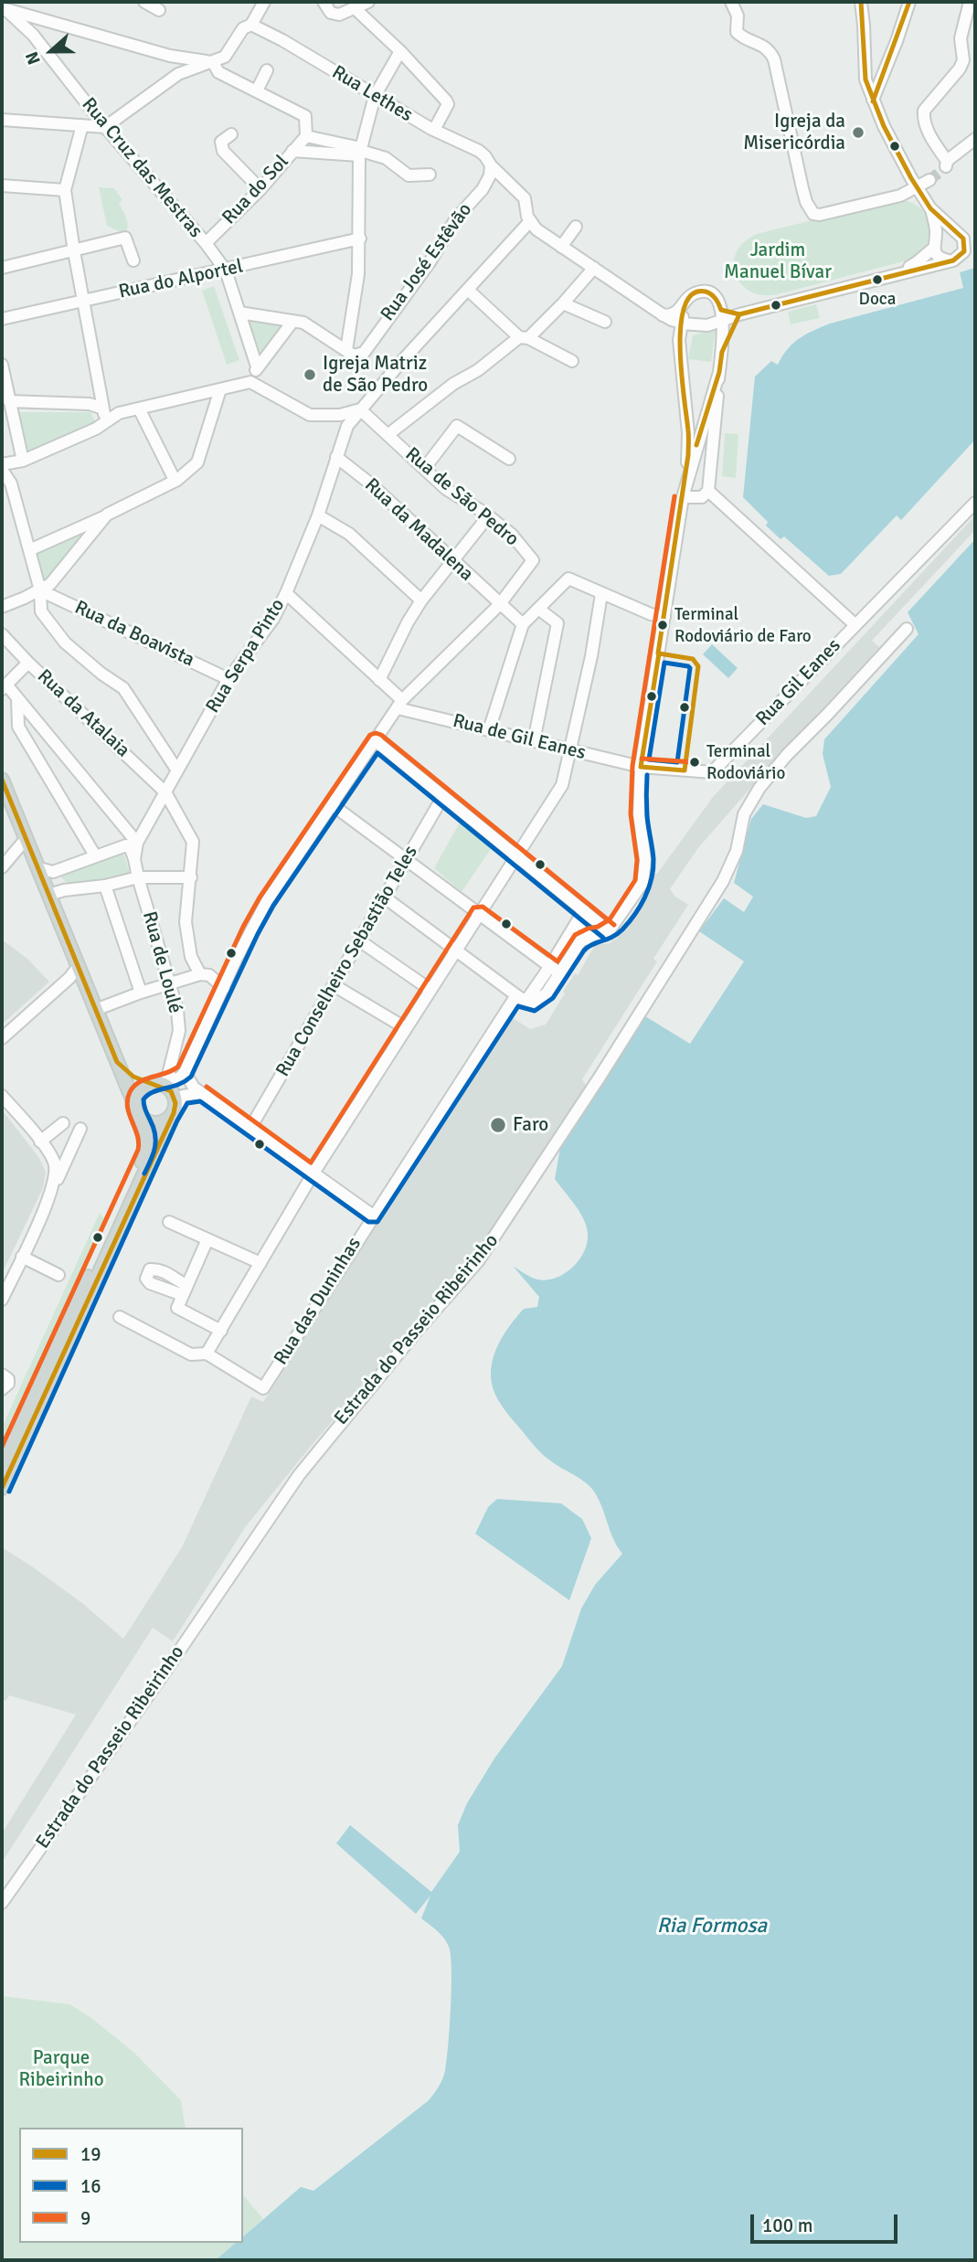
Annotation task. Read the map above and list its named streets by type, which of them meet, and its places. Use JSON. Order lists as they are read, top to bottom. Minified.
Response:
{"streets":{"street":["Rua Lethes","Rua Cruz das Mestras","Rua do Sol","Rua José Estêvão","Rua do Alportel","Rua de São Pedro","Rua da Madalena","Rua da Boavista","Rua Serpa Pinto","Rua Gil Eanes","Rua da Atalaia","Rua de Gil Eanes","Rua Conselheiro Sebastião Teles","Rua de Loulé","Rua das Duninhas","Estrada do Passeio Ribeirinho"]},"crossings":[["Rua Lethes","Rua José Estêvão"],["Rua Lethes","Rua Serpa Pinto"],["Rua Cruz das Mestras","Rua do Sol"],["Rua Cruz das Mestras","Rua do Alportel"],["Rua de São Pedro","Rua da Madalena"],["Rua de São Pedro","Rua Serpa Pinto"],["Rua da Madalena","Rua Serpa Pinto"],["Rua da Boavista","Rua Serpa Pinto"],["Rua Serpa Pinto","Rua da Atalaia"],["Rua Serpa Pinto","Rua de Loulé"],["Rua Gil Eanes","Rua de Gil Eanes"]],"water":["Ria Formosa"],"parks":["Jardim Manuel Bívar","Parque Ribeirinho"],"places":["Igreja da Misericórdia","Doca","Igreja Matriz de São Pedro","Terminal Rodoviário de Faro","Terminal Rodoviário","Faro"],"lines":["transit line 19","transit line 9","transit line 16"],"legend":["19","16","9"],"scale_bar":"100 m","north":"left"}
